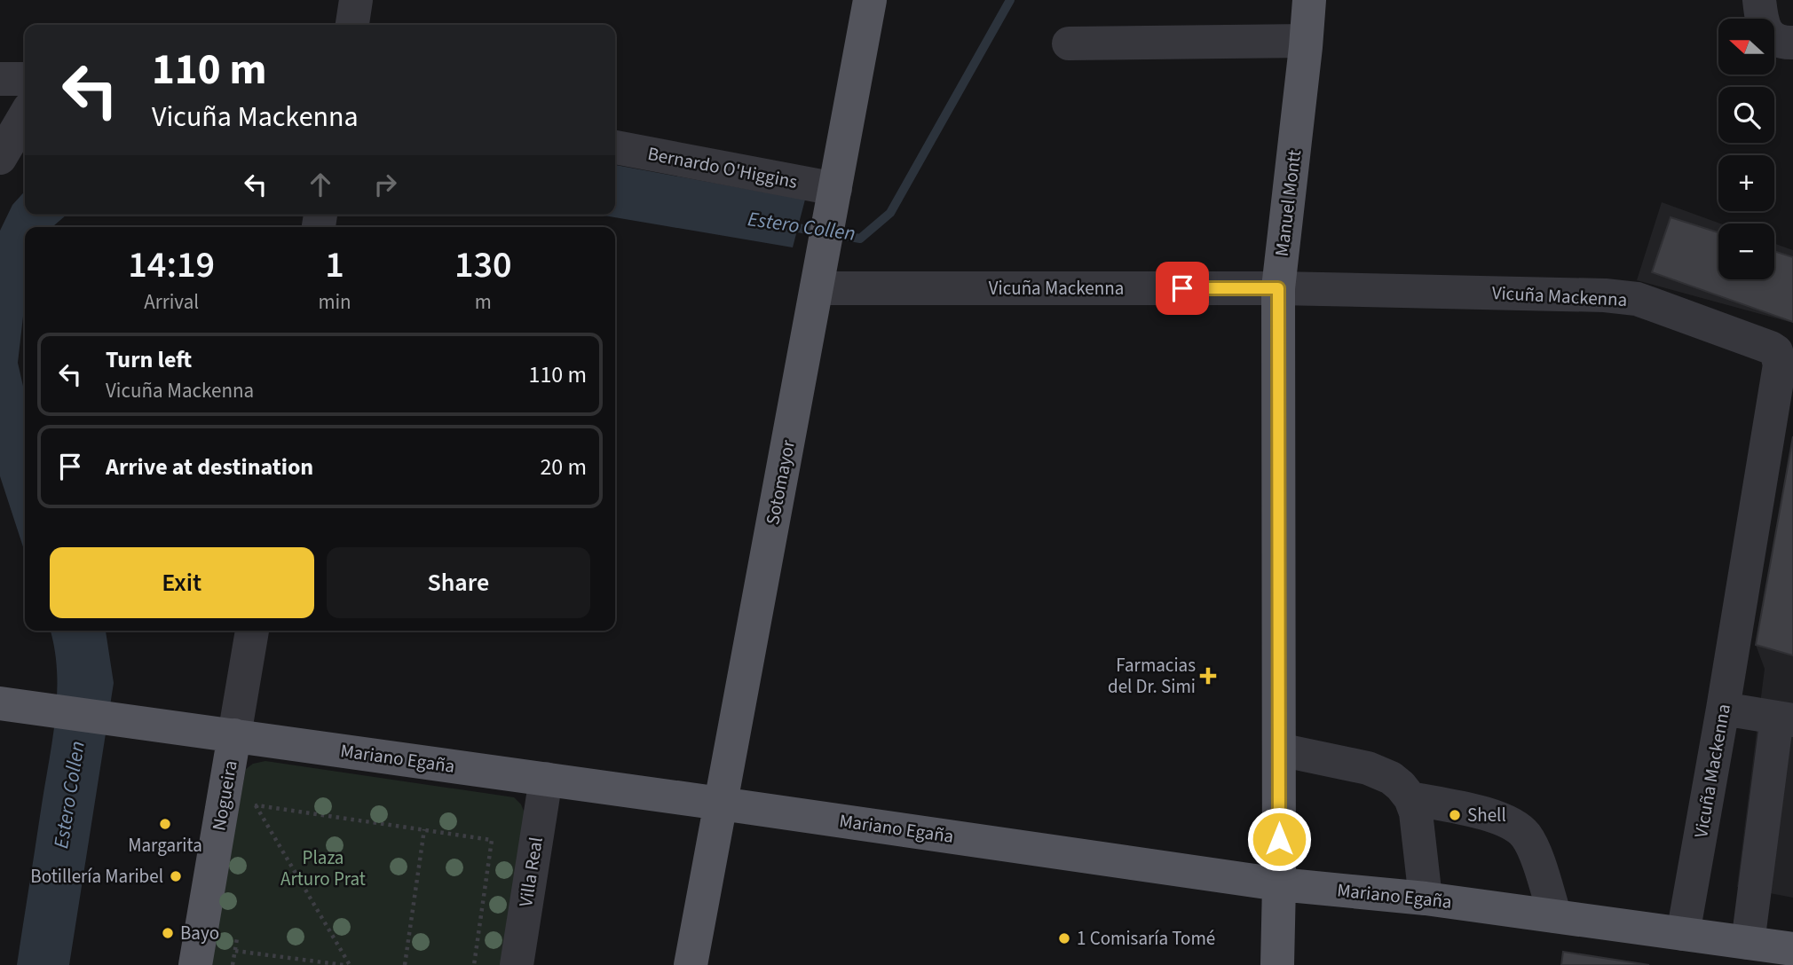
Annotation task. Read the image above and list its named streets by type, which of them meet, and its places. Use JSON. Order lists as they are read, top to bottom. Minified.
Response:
{"streets":{"main road":["Manuel Montt","Sotomayor","Mariano Egaña","Nogueira"],"street":["Bernardo O'Higgins","Vicuña Mackenna","Villa Real"]},"crossings":[["Bernardo O'Higgins","Sotomayor"],["Manuel Montt","Vicuña Mackenna"],["Manuel Montt","Mariano Egaña"],["Vicuña Mackenna","Sotomayor"],["Vicuña Mackenna","Mariano Egaña"],["Sotomayor","Mariano Egaña"],["Mariano Egaña","Nogueira"],["Mariano Egaña","Villa Real"]],"water":["Estero Collen"],"parks":["Plaza Arturo Prat"],"places":{"health":["Farmacias del Dr. Simi"],"other":["Shell","Margarita","Botillería Maribel","Bayo","1 Comisaría Tomé"]},"north":"left","page":{"map_buttons":["+","−"],"turn":["110 m","Vicuña Mackenna"],"eta":["14:19","Arrival","1","min","130","m"],"list":[{"name":"Turn left","note":"Vicuña Mackenna","value":"110 m"},{"name":"Arrive at destination","value":"20 m"}],"buttons":["Exit","Share"]}}
